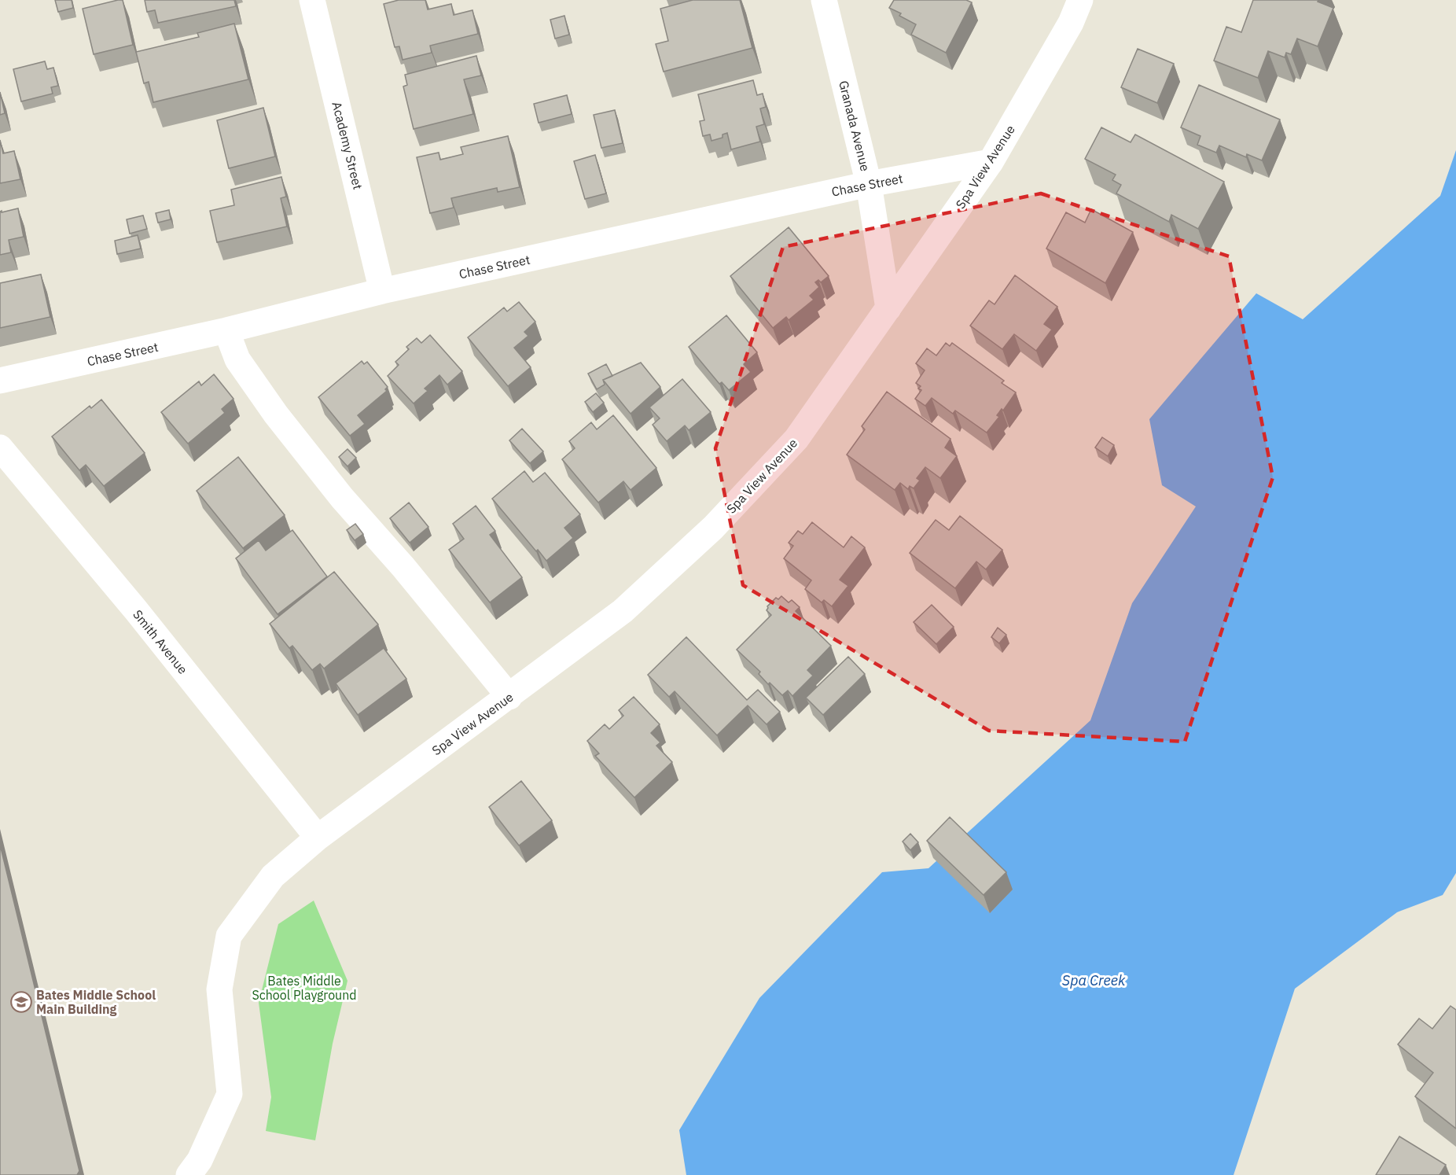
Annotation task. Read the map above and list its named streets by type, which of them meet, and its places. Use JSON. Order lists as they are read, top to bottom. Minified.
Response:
{"streets":{"street":["Granada Avenue","Academy Street","Spa View Avenue","Chase Street","Smith Avenue"]},"crossings":[["Granada Avenue","Spa View Avenue"],["Granada Avenue","Chase Street"],["Academy Street","Chase Street"],["Spa View Avenue","Chase Street"],["Spa View Avenue","Smith Avenue"]],"water":["Spa Creek"],"parks":["Bates Middle School Playground"],"places":{"school or university":["Bates Middle School Main Building"]}}
